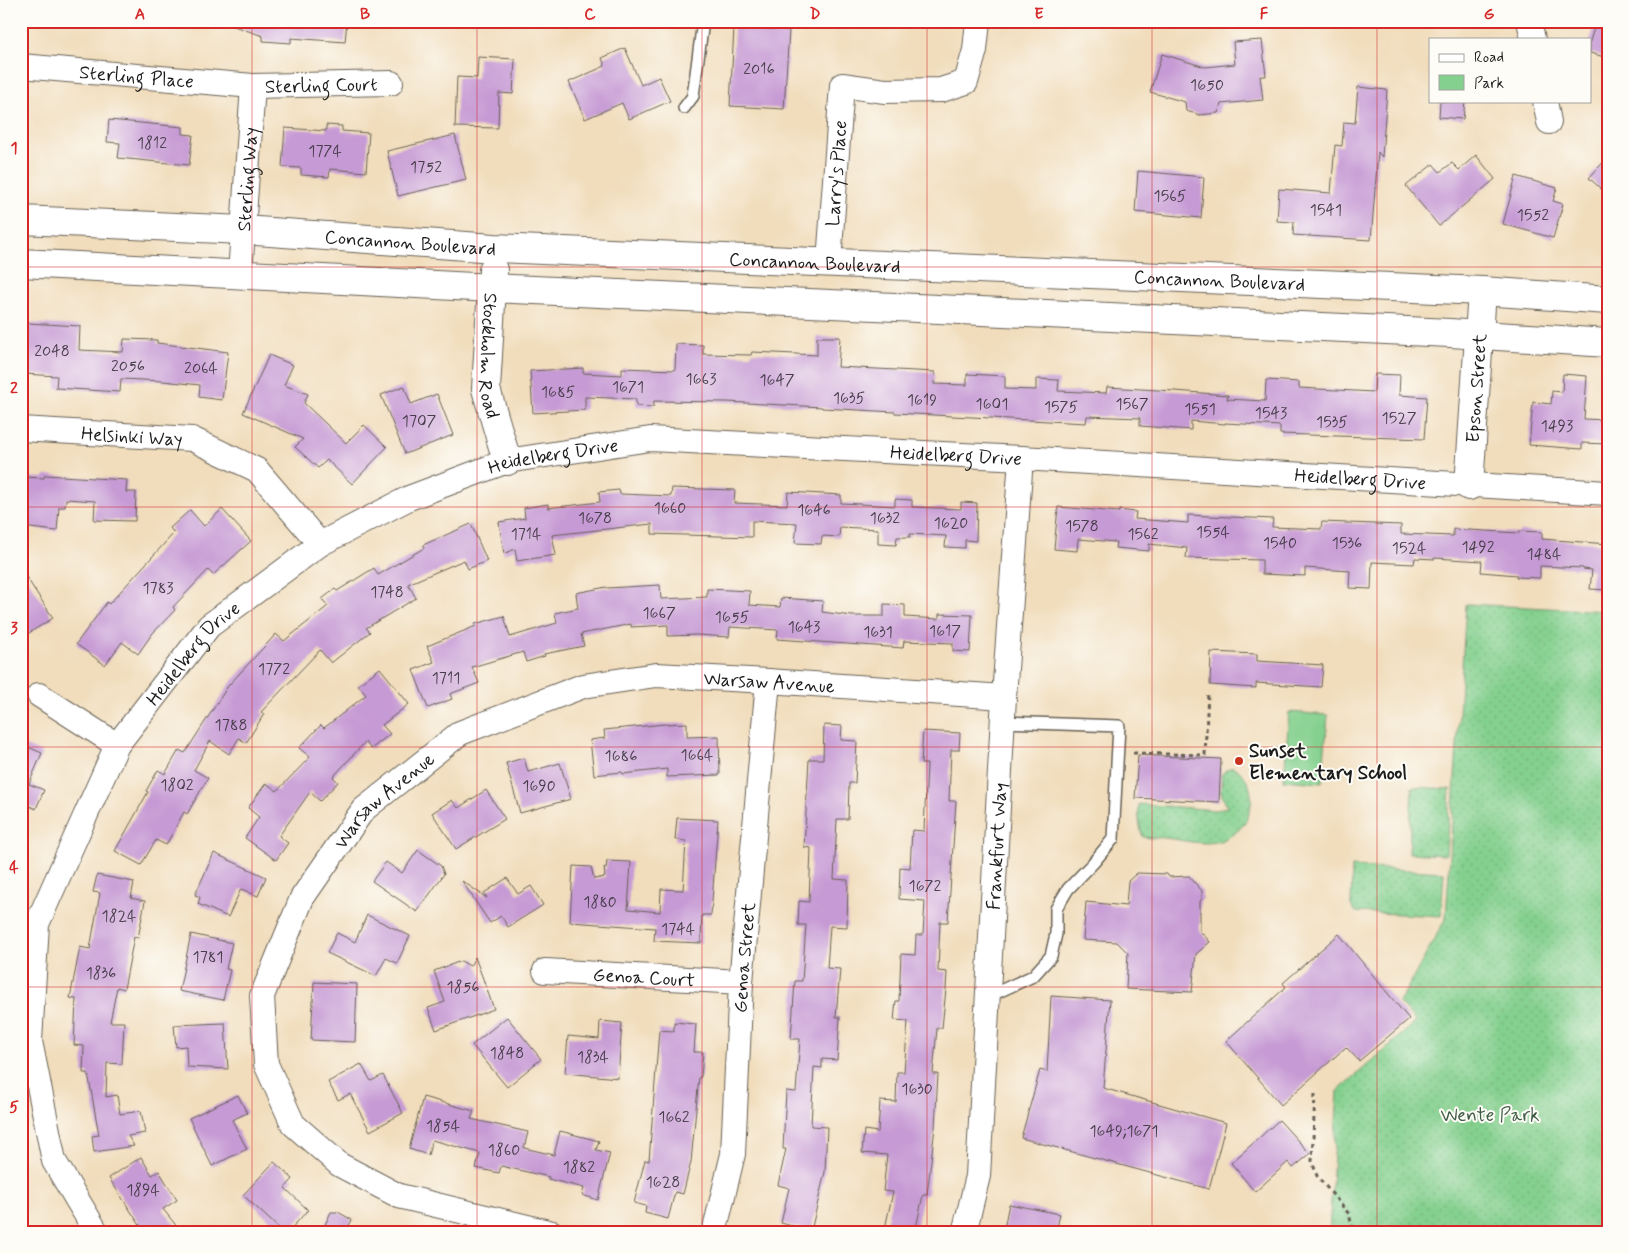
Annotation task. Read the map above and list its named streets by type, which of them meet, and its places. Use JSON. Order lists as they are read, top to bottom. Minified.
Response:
{"streets":{"main road":["Concannon Boulevard","Stockholm Road","Epson Street"],"street":["Sterling Place","Sterling Court","Larry's Place","Sterling Way","Helsinki Way","Heidelberg Drive","Warsaw Avenue","Frankfurt Way","Genoa Street","Genoa Court"]},"crossings":[["Sterling Place","Sterling Court"],["Sterling Place","Sterling Way"],["Sterling Court","Sterling Way"],["Larry's Place","Concannon Boulevard"],["Sterling Way","Concannon Boulevard"],["Concannon Boulevard","Stockholm Road"],["Concannon Boulevard","Epson Street"],["Stockholm Road","Heidelberg Drive"],["Epson Street","Heidelberg Drive"],["Helsinki Way","Heidelberg Drive"],["Heidelberg Drive","Frankfurt Way"],["Warsaw Avenue","Frankfurt Way"],["Warsaw Avenue","Genoa Street"],["Genoa Street","Genoa Court"]],"parks":["Wente Park"],"places":["Sunset Elementary School"],"house_numbers":["2016","1650","1812","1774","1752","1565","1541","1552","2048","2056","2064","1663","1647","1671","1685","1635","1619","1601","1567","1575","1551","1543","1527","1707","1535","1493","1660","1646","1678","1632","1620","1578","1554","1714","1562","1540","1536","1492","1524","1484","1783","1748","1667","1655","1643","1617","1631","1772","1711","1788","1664","1686","1802","1690","1672","1880","1824","1744","1781","1836","1856","1848","1834","1630","1662","1854","1649;1671","1860","1882","1628","1894"],"legend":["Road","Park"],"grid":{"columns":["A","B","C","D","E","F","G"],"rows":["1","2","3","4","5"]}}
